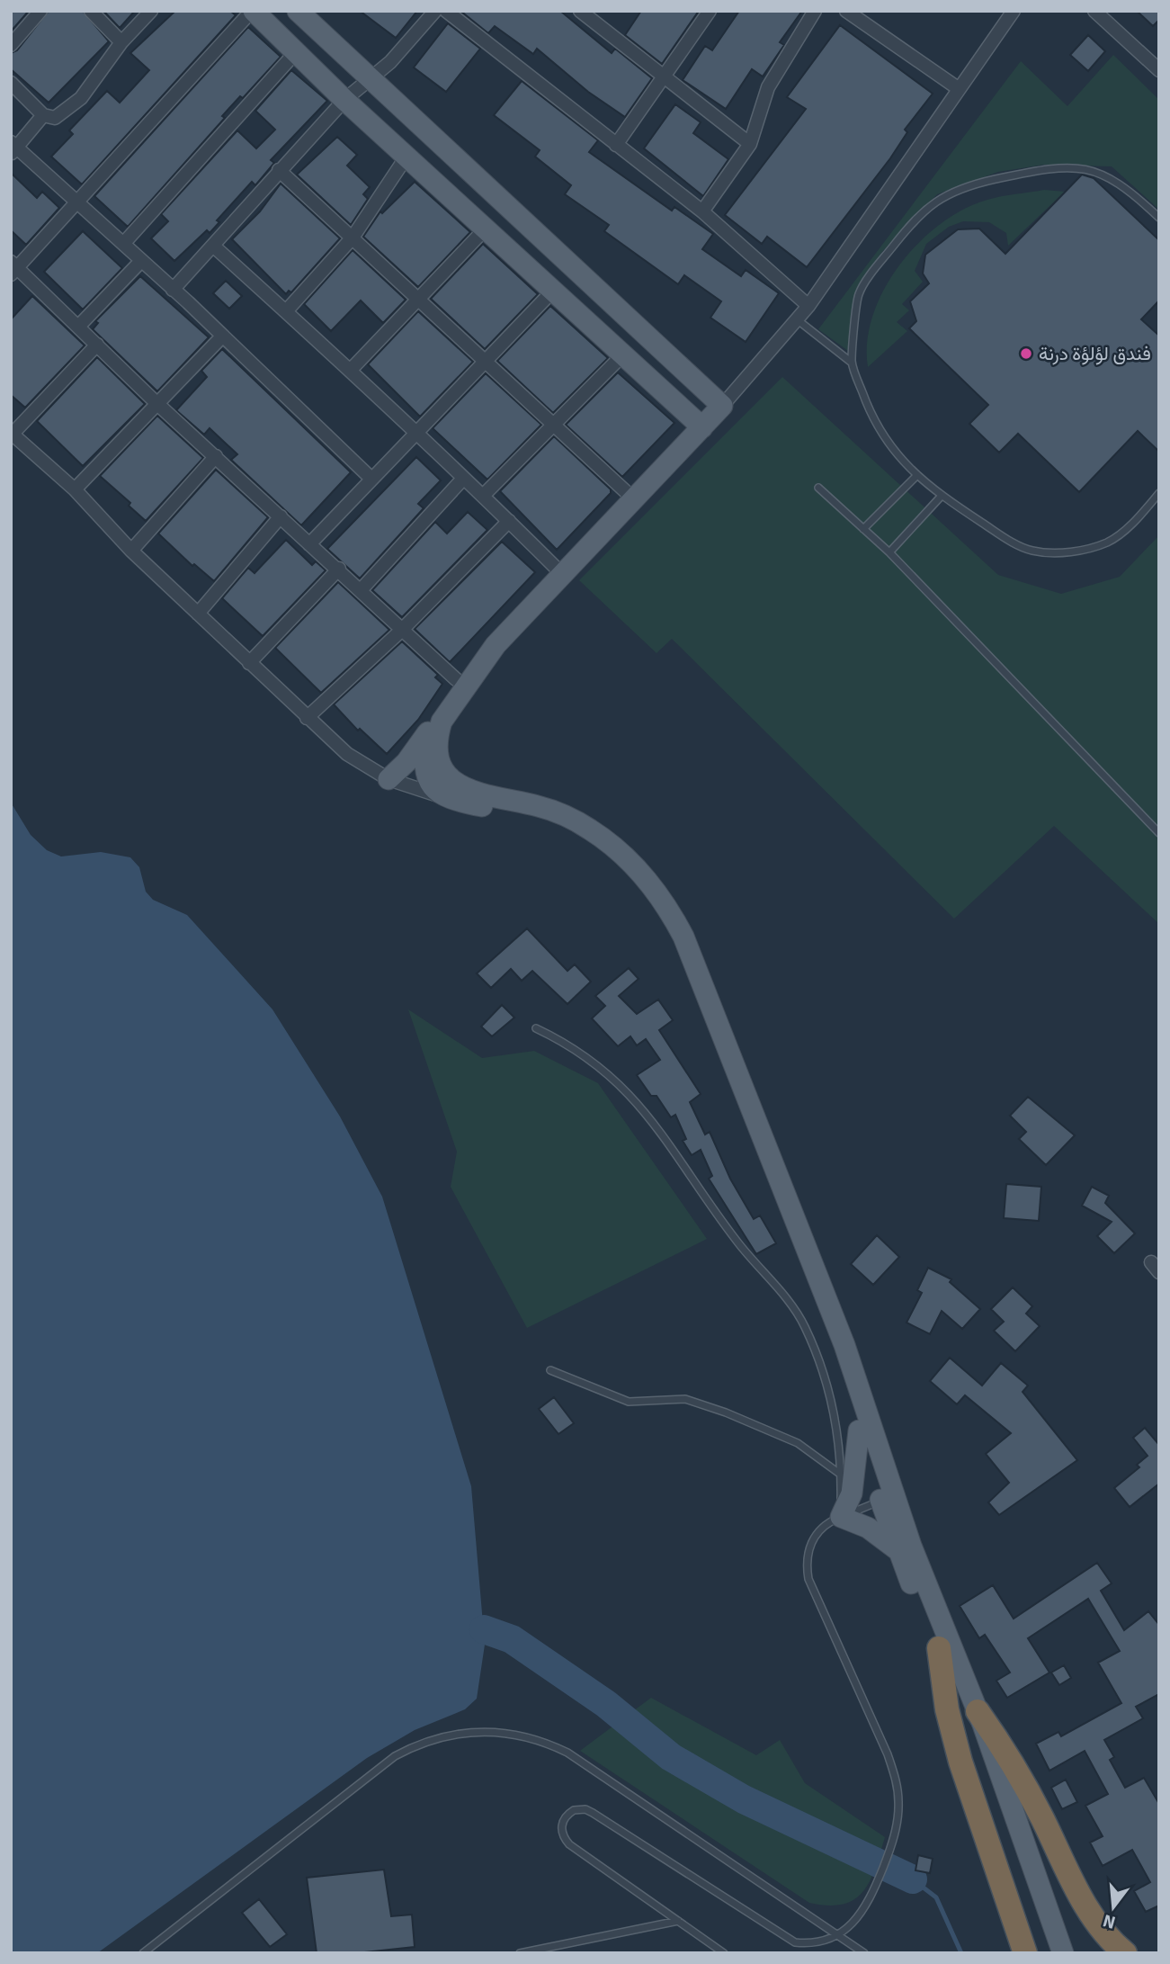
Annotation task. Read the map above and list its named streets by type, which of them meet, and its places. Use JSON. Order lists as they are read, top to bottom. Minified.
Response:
{"places":["فندق لؤلؤة درنة"],"north":"bottom"}
